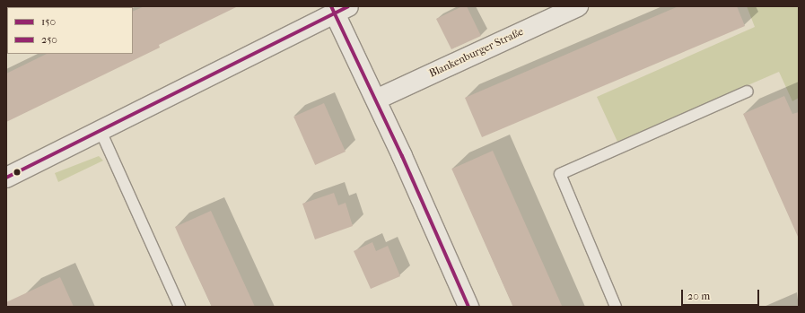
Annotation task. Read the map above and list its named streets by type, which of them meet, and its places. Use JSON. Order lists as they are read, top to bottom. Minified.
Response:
{"streets":{"street":["Blankenburger Straße"]},"lines":["transit line 150","transit line 250"],"legend":["150","250"],"scale_bar":"20 m"}
